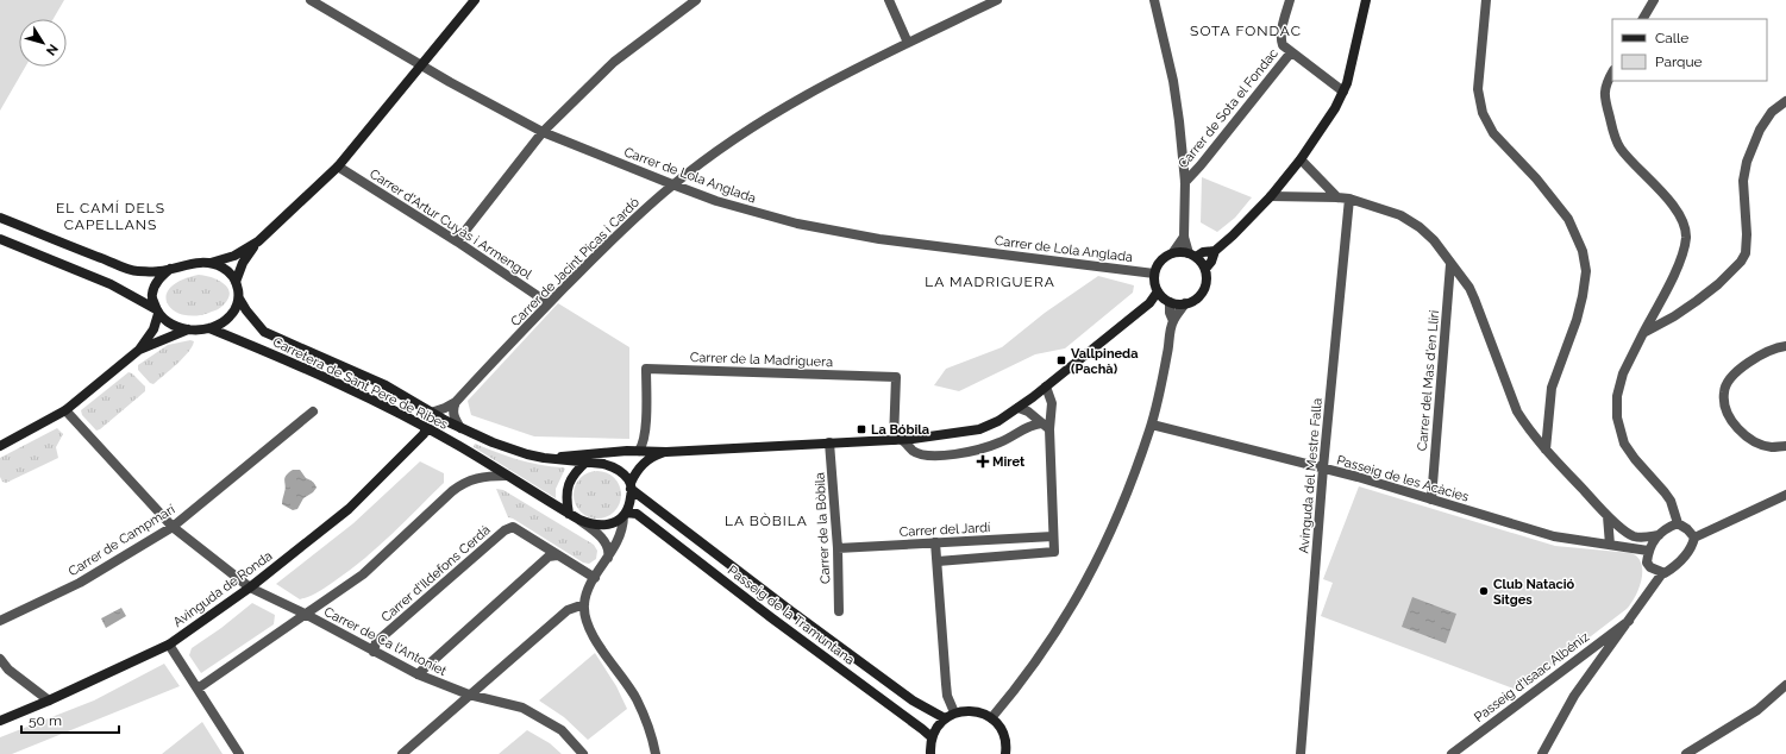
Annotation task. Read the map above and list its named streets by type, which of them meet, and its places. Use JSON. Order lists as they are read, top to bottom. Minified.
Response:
{"streets":{"street":["Carrer de Sota el Fondac","Carrer de Lola Anglada","Carrer d'Artur Cuyàs i Armengol","Carrer de Jacint Picas i Cardó","Carrer de la Madriguera","Carrer del Mas d'en Lliri","Carretera de Sant Pere de Ribes","Avinguda del Mestre Falla","Passeig de les Acàcies","Carrer de la Bòbila","Carrer del Jardí","Carrer de Campmarí","Carrer d'Ildefons Cerdá","Avinguda de Ronda","Passeig de la Tramuntana","Carrer de Ca l'Antoniet","Passeig d'Isaac Albéniz"]},"crossings":[["Carrer de Lola Anglada","Carrer de Jacint Picas i Cardó"],["Carrer de Lola Anglada","Carretera de Sant Pere de Ribes"],["Carrer d'Artur Cuyàs i Armengol","Carrer de Jacint Picas i Cardó"],["Carrer de Jacint Picas i Cardó","Carretera de Sant Pere de Ribes"],["Carrer de la Madriguera","Carretera de Sant Pere de Ribes"],["Carrer del Mas d'en Lliri","Passeig de les Acàcies"],["Carretera de Sant Pere de Ribes","Carrer de la Bòbila"],["Carretera de Sant Pere de Ribes","Avinguda de Ronda"],["Carretera de Sant Pere de Ribes","Passeig de la Tramuntana"],["Avinguda del Mestre Falla","Passeig de les Acàcies"],["Carrer de la Bòbila","Carrer del Jardí"],["Carrer de Campmarí","Carrer de Ca l'Antoniet"],["Carrer d'Ildefons Cerdá","Carrer de Ca l'Antoniet"],["Avinguda de Ronda","Carrer de Ca l'Antoniet"]],"districts":["SOTA FONDAC","EL CAMÍ DELS CAPELLANS","LA MADRIGUERA","LA BÒBILA"],"places":{"transit":["Vallpineda (Pachà)","La Bóbila"],"health":["Miret"],"other":["Club Natació Sitges"]},"legend":["Calle","Parque"],"scale_bar":"50 m","north":"bottom right"}
